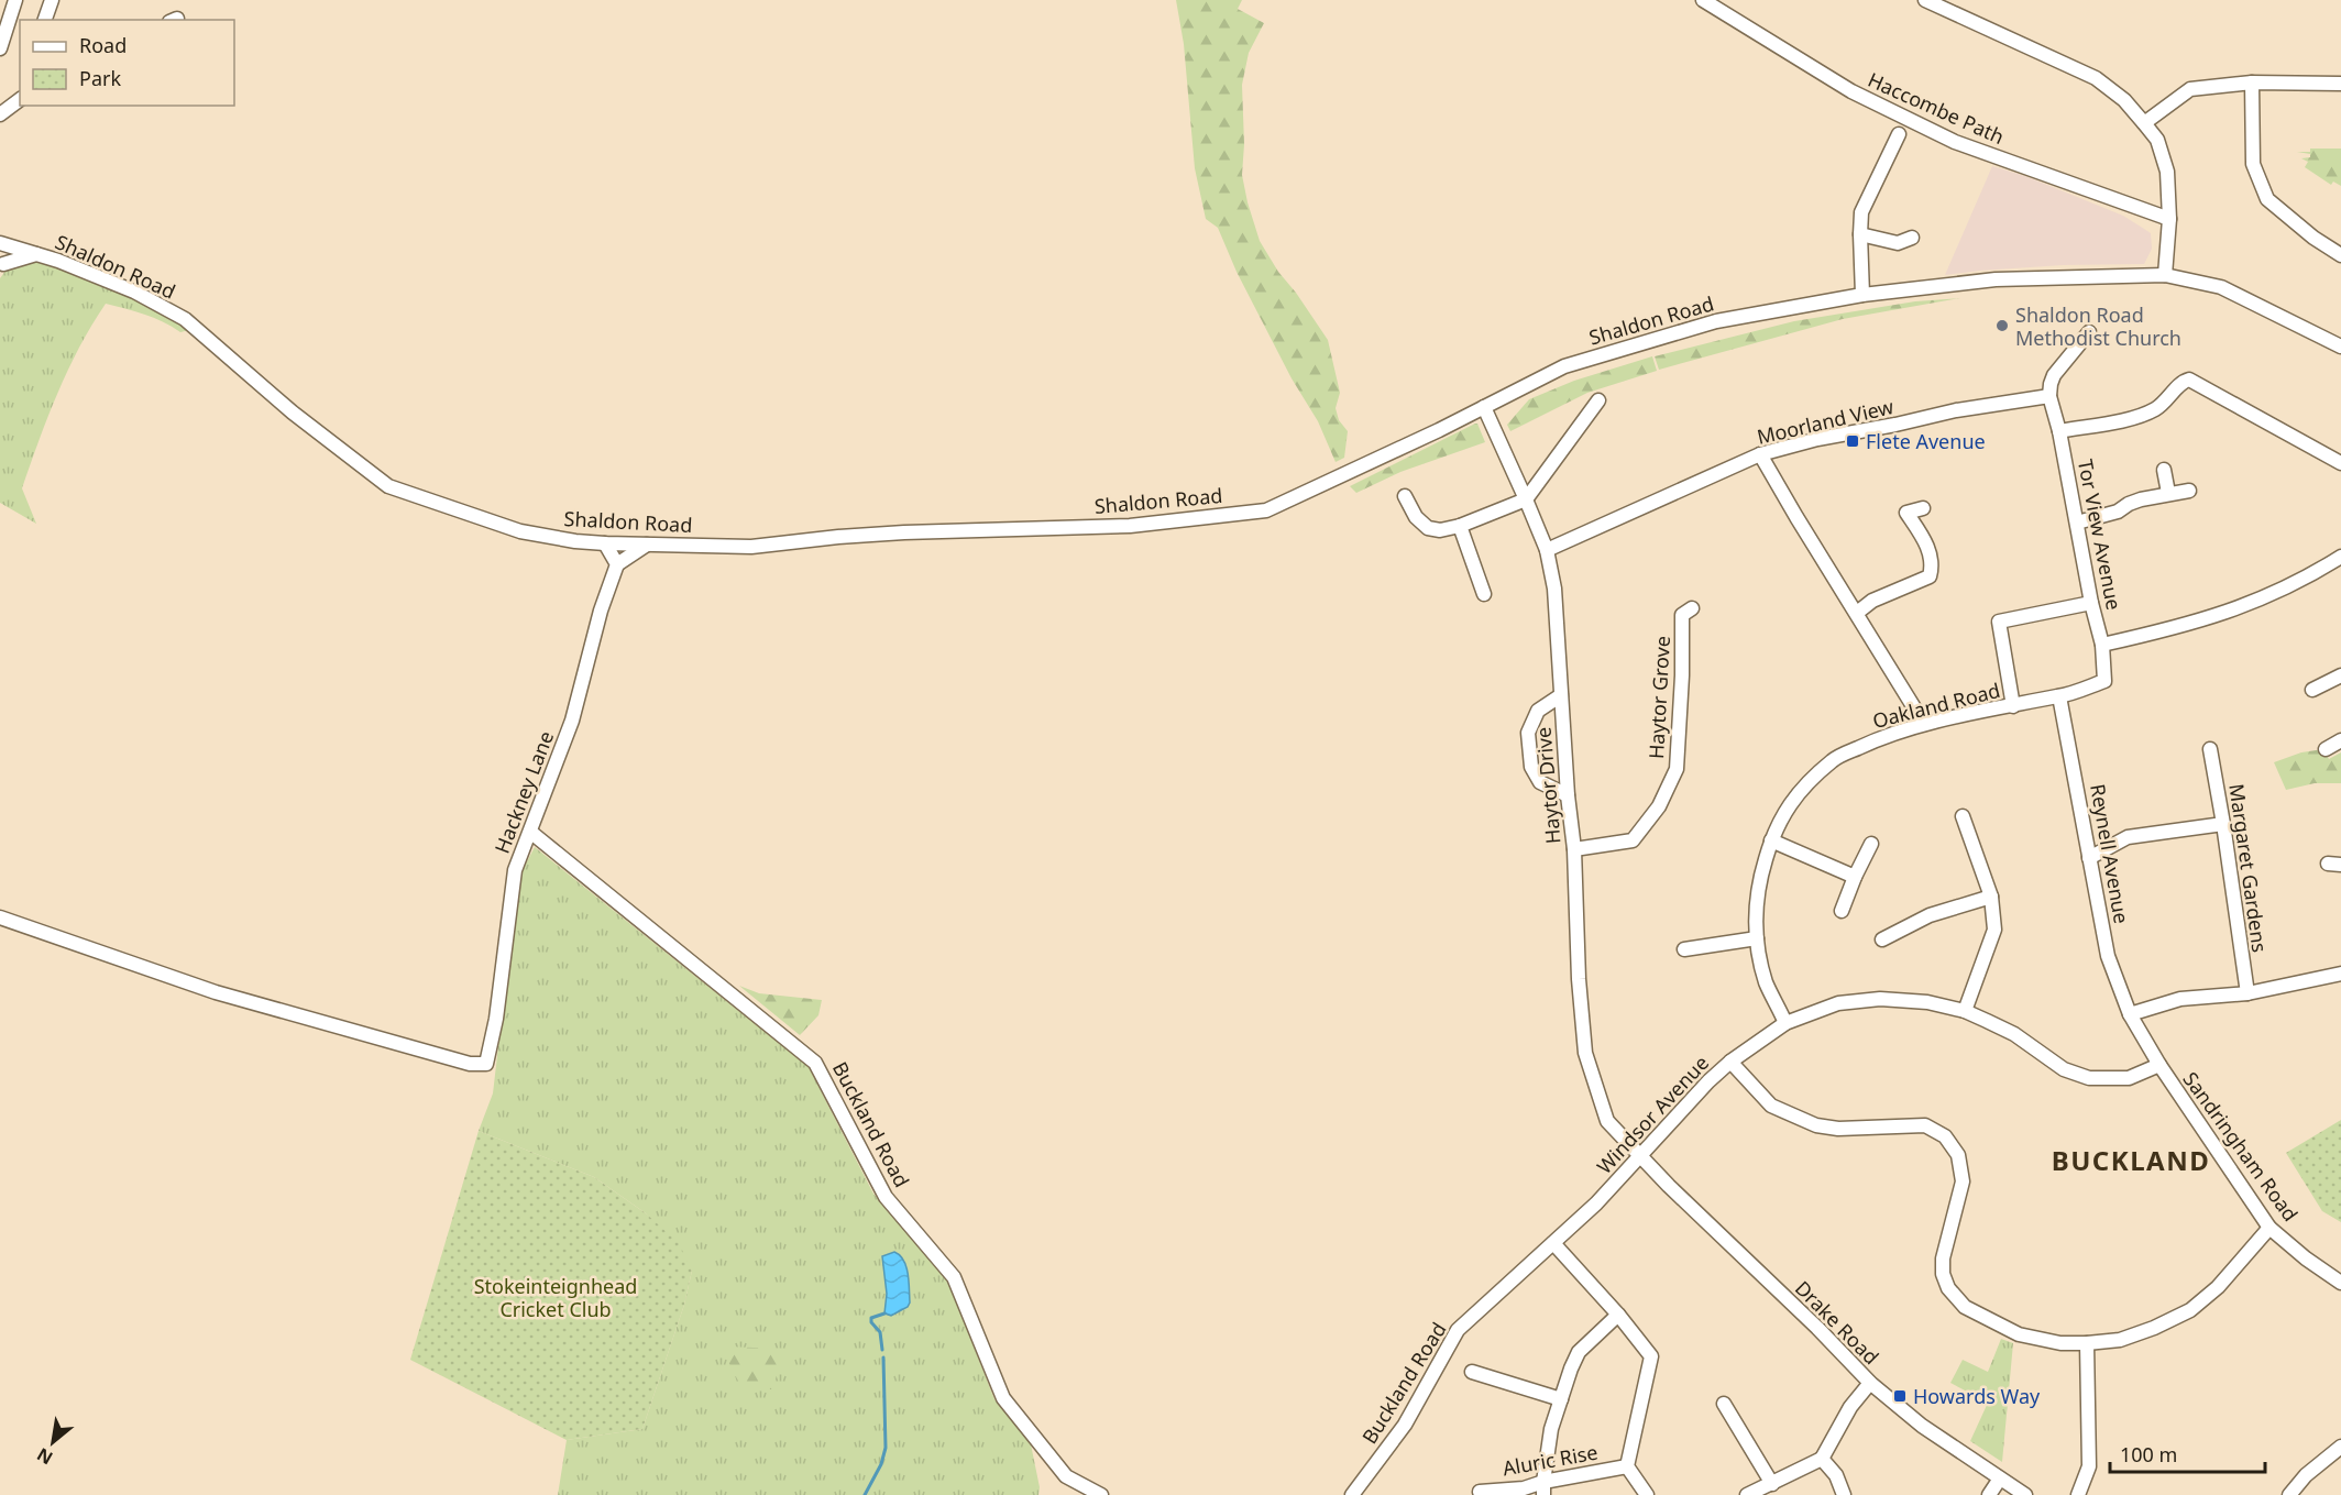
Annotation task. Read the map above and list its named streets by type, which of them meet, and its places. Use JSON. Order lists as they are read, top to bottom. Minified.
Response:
{"streets":{"street":["Haccombe Path","Shaldon Road","Moorland View","Tor View Avenue","Haytor Grove","Oakland Road","Haytor Drive","Hackney Lane","Reynell Avenue","Margaret Gardens","Windsor Avenue","Buckland Road","Sandringham Road","Drake Road","Aluric Rise"]},"crossings":[["Shaldon Road","Haytor Drive"],["Moorland View","Tor View Avenue"],["Moorland View","Haytor Drive"],["Tor View Avenue","Oakland Road"],["Haytor Grove","Haytor Drive"],["Oakland Road","Reynell Avenue"],["Oakland Road","Windsor Avenue"],["Haytor Drive","Windsor Avenue"],["Haytor Drive","Drake Road"],["Hackney Lane","Buckland Road"],["Reynell Avenue","Sandringham Road"],["Windsor Avenue","Buckland Road"],["Windsor Avenue","Sandringham Road"],["Windsor Avenue","Drake Road"]],"districts":["BUCKLAND"],"parks":["Stokeinteignhead Cricket Club"],"places":{"other":["Shaldon Road Methodist Church"],"transit":["Flete Avenue","Howards Way"]},"legend":["Road","Park"],"scale_bar":"100 m","north":"bottom left"}
